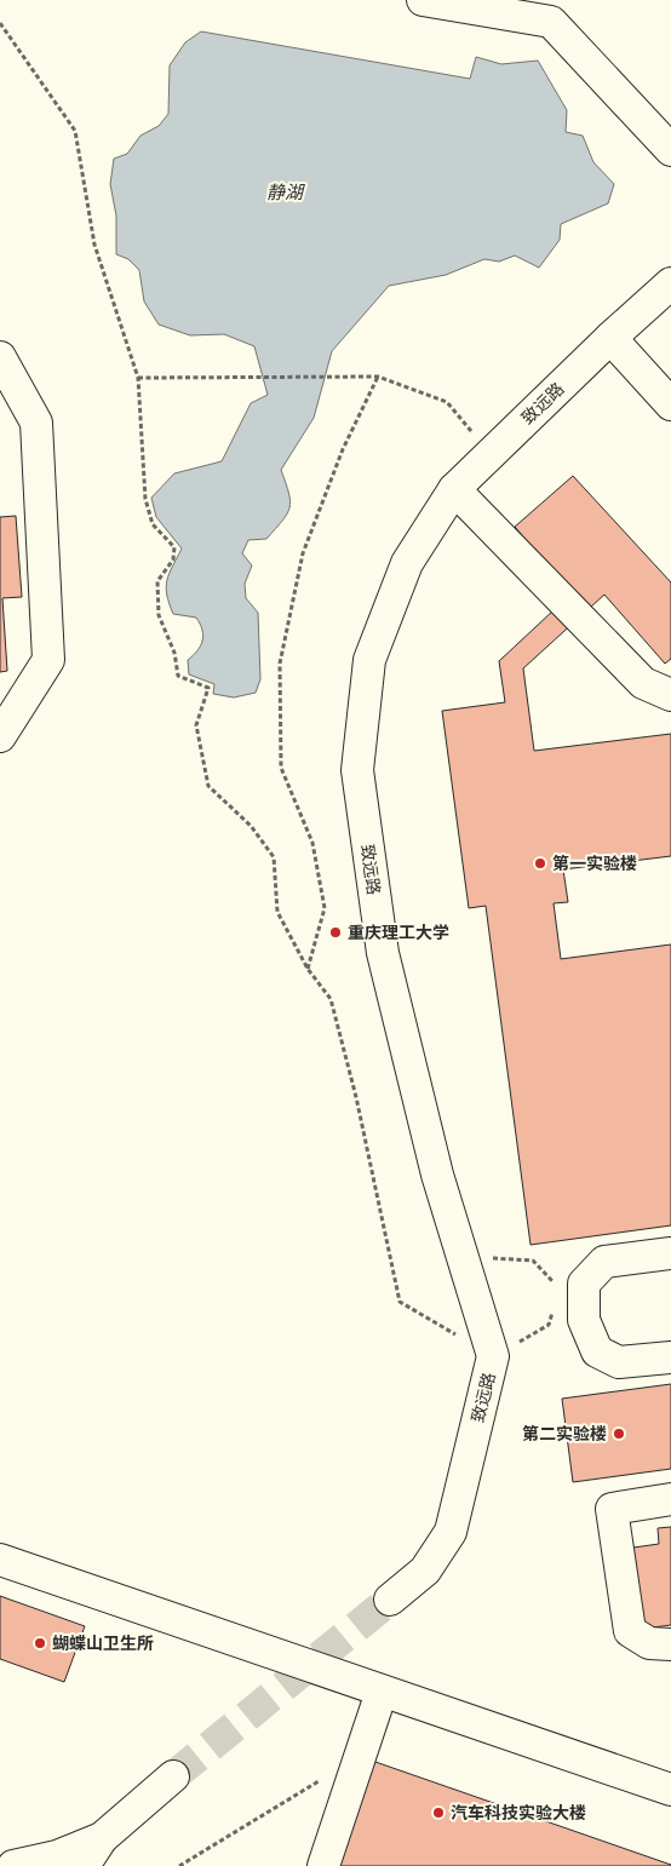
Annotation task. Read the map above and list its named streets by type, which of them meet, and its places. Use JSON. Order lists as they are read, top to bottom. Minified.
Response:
{"streets":{"street":["致远路"]},"water":["静湖"],"places":["第一实验楼","重庆理工大学","第二实验楼","蝴蝶山卫生所","汽车科技实验大楼"]}
